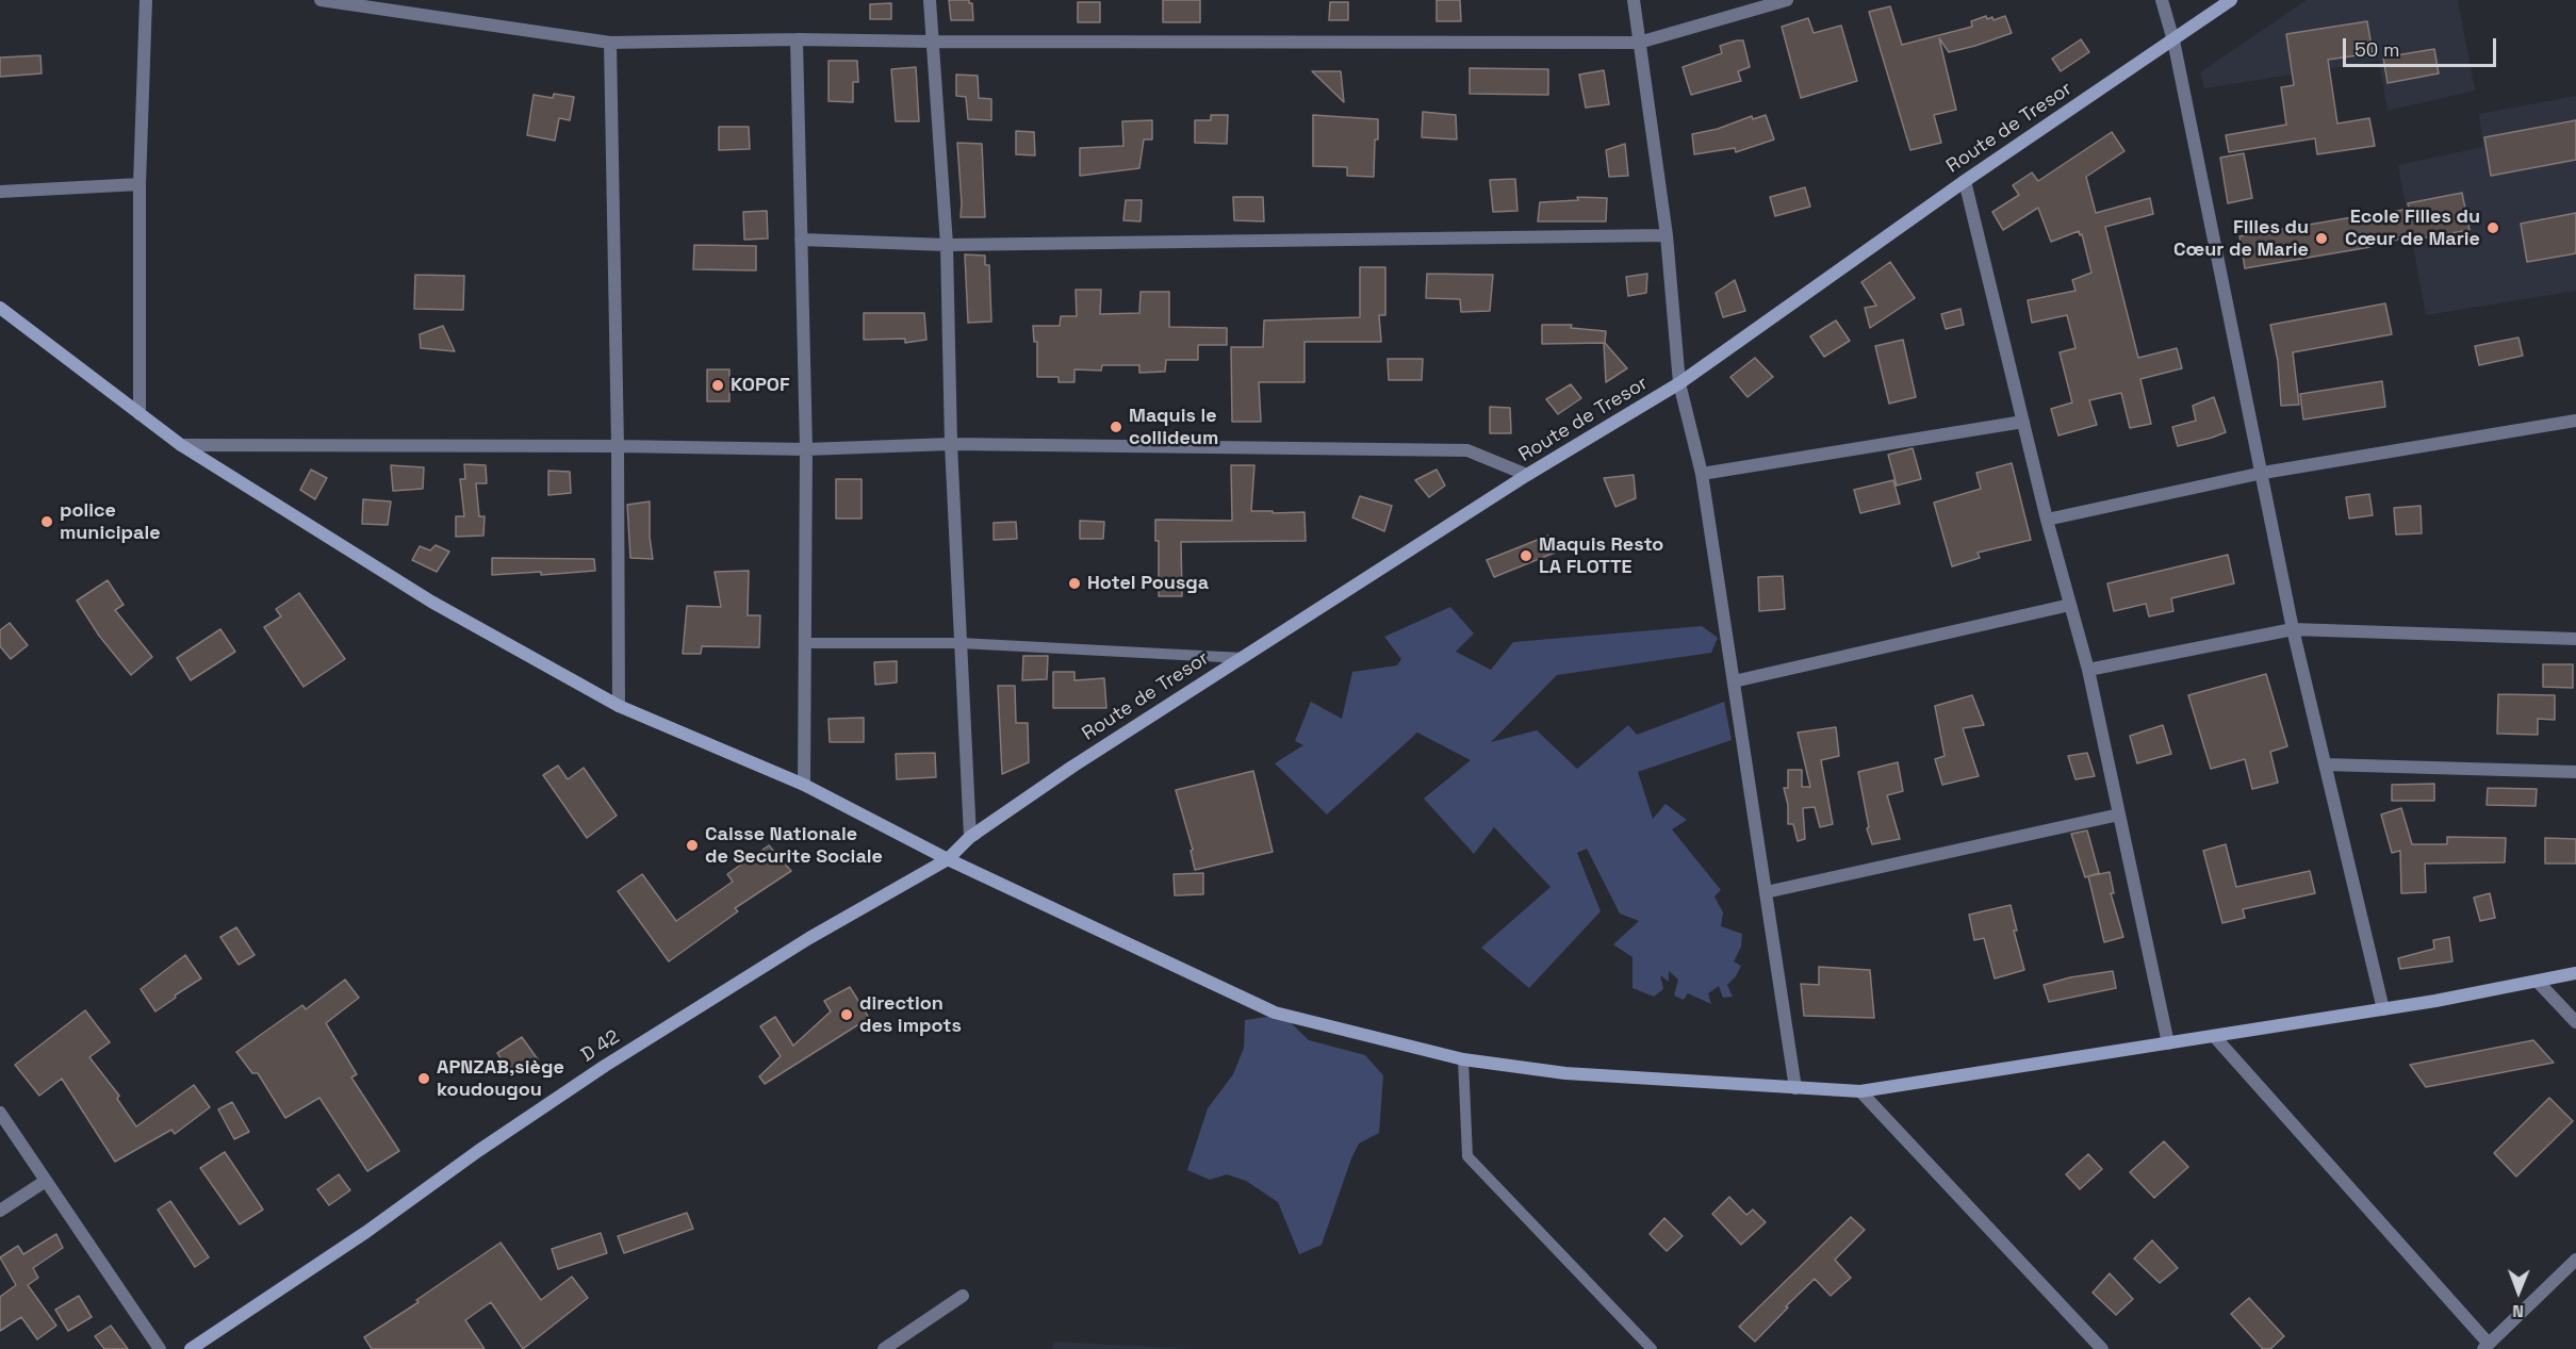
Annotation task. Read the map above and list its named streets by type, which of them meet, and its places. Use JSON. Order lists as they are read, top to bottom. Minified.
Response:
{"streets":{"street":["Route de Tresor","D 42"]},"crossings":[["Route de Tresor","D 42"]],"places":["Ecole Filles du Cœur de Marie","Filles du Cœur de Marie","KOPOF","Maquis le collideum","police municipale","Maquis Resto LA FLOTTE","Hotel Pousga","Caisse Nationale de Securite Sociale","direction des impots","APNZAB,siège koudougou"],"scale_bar":"50 m","north":"bottom"}
